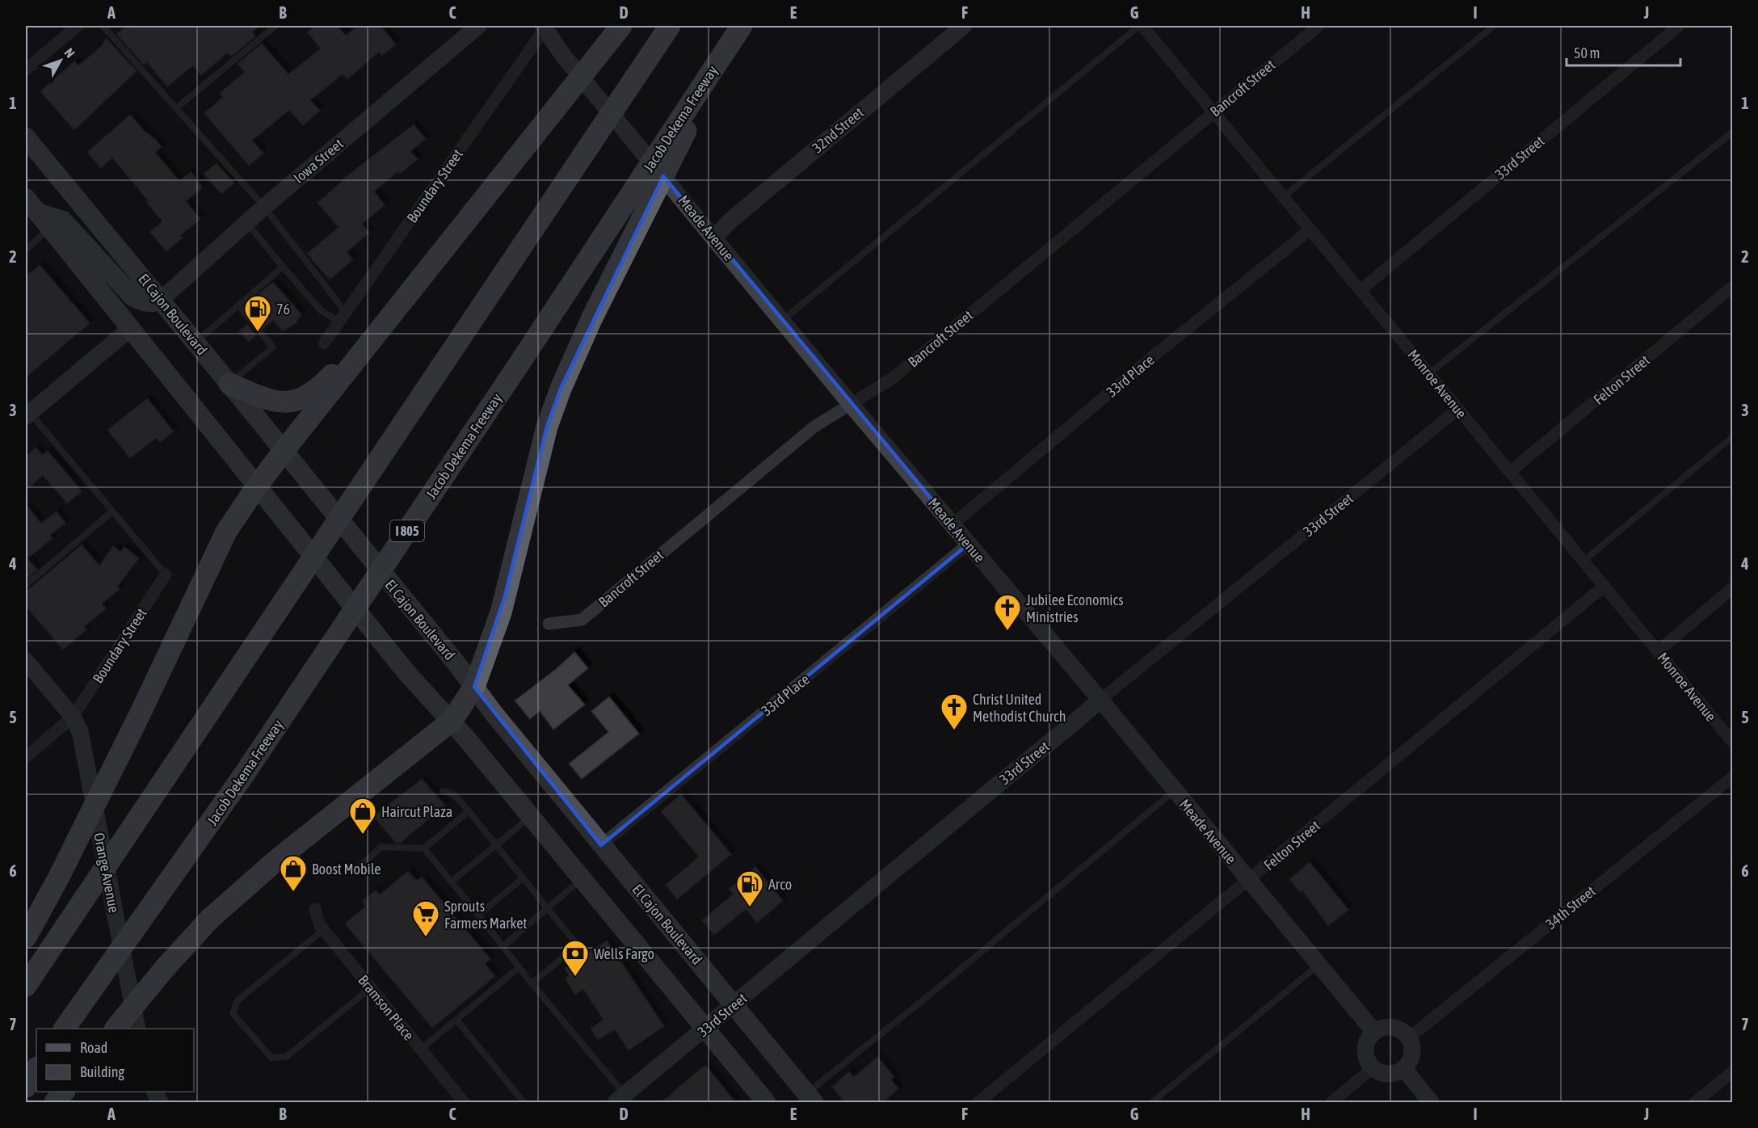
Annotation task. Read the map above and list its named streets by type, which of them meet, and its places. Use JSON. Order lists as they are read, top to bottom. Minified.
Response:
{"streets":{"highway":["Jacob Dekema Freeway","I 805"],"main road":["El Cajon Boulevard"],"street":["Bancroft Street","32nd Street","33rd Street","Iowa Street","Boundary Street","Meade Avenue","33rd Place","Felton Street","Monroe Avenue","Orange Avenue","34th Street","Bramson Place"]},"crossings":[["Bancroft Street","Meade Avenue"],["Bancroft Street","Monroe Avenue"],["32nd Street","Meade Avenue"],["33rd Street","Meade Avenue"],["33rd Street","El Cajon Boulevard"],["33rd Street","Monroe Avenue"],["Iowa Street","El Cajon Boulevard"],["Boundary Street","Meade Avenue"],["Boundary Street","Orange Avenue"],["Meade Avenue","33rd Place"],["Meade Avenue","Felton Street"],["Meade Avenue","34th Street"],["El Cajon Boulevard","33rd Place"],["33rd Place","Monroe Avenue"],["Felton Street","Monroe Avenue"]],"places":{"fuel station":["76","Arco"],"church":["Jubilee Economics Ministries","Christ United Methodist Church"],"shop":["Haircut Plaza","Boost Mobile"],"supermarket":["Sprouts Farmers Market"],"bank":["Wells Fargo"]},"legend":["Road","Building"],"scale_bar":"50 m","north":"top right","grid":{"columns":["A","B","C","D","E","F","G","H","I","J"],"rows":["1","2","3","4","5","6","7"]}}
